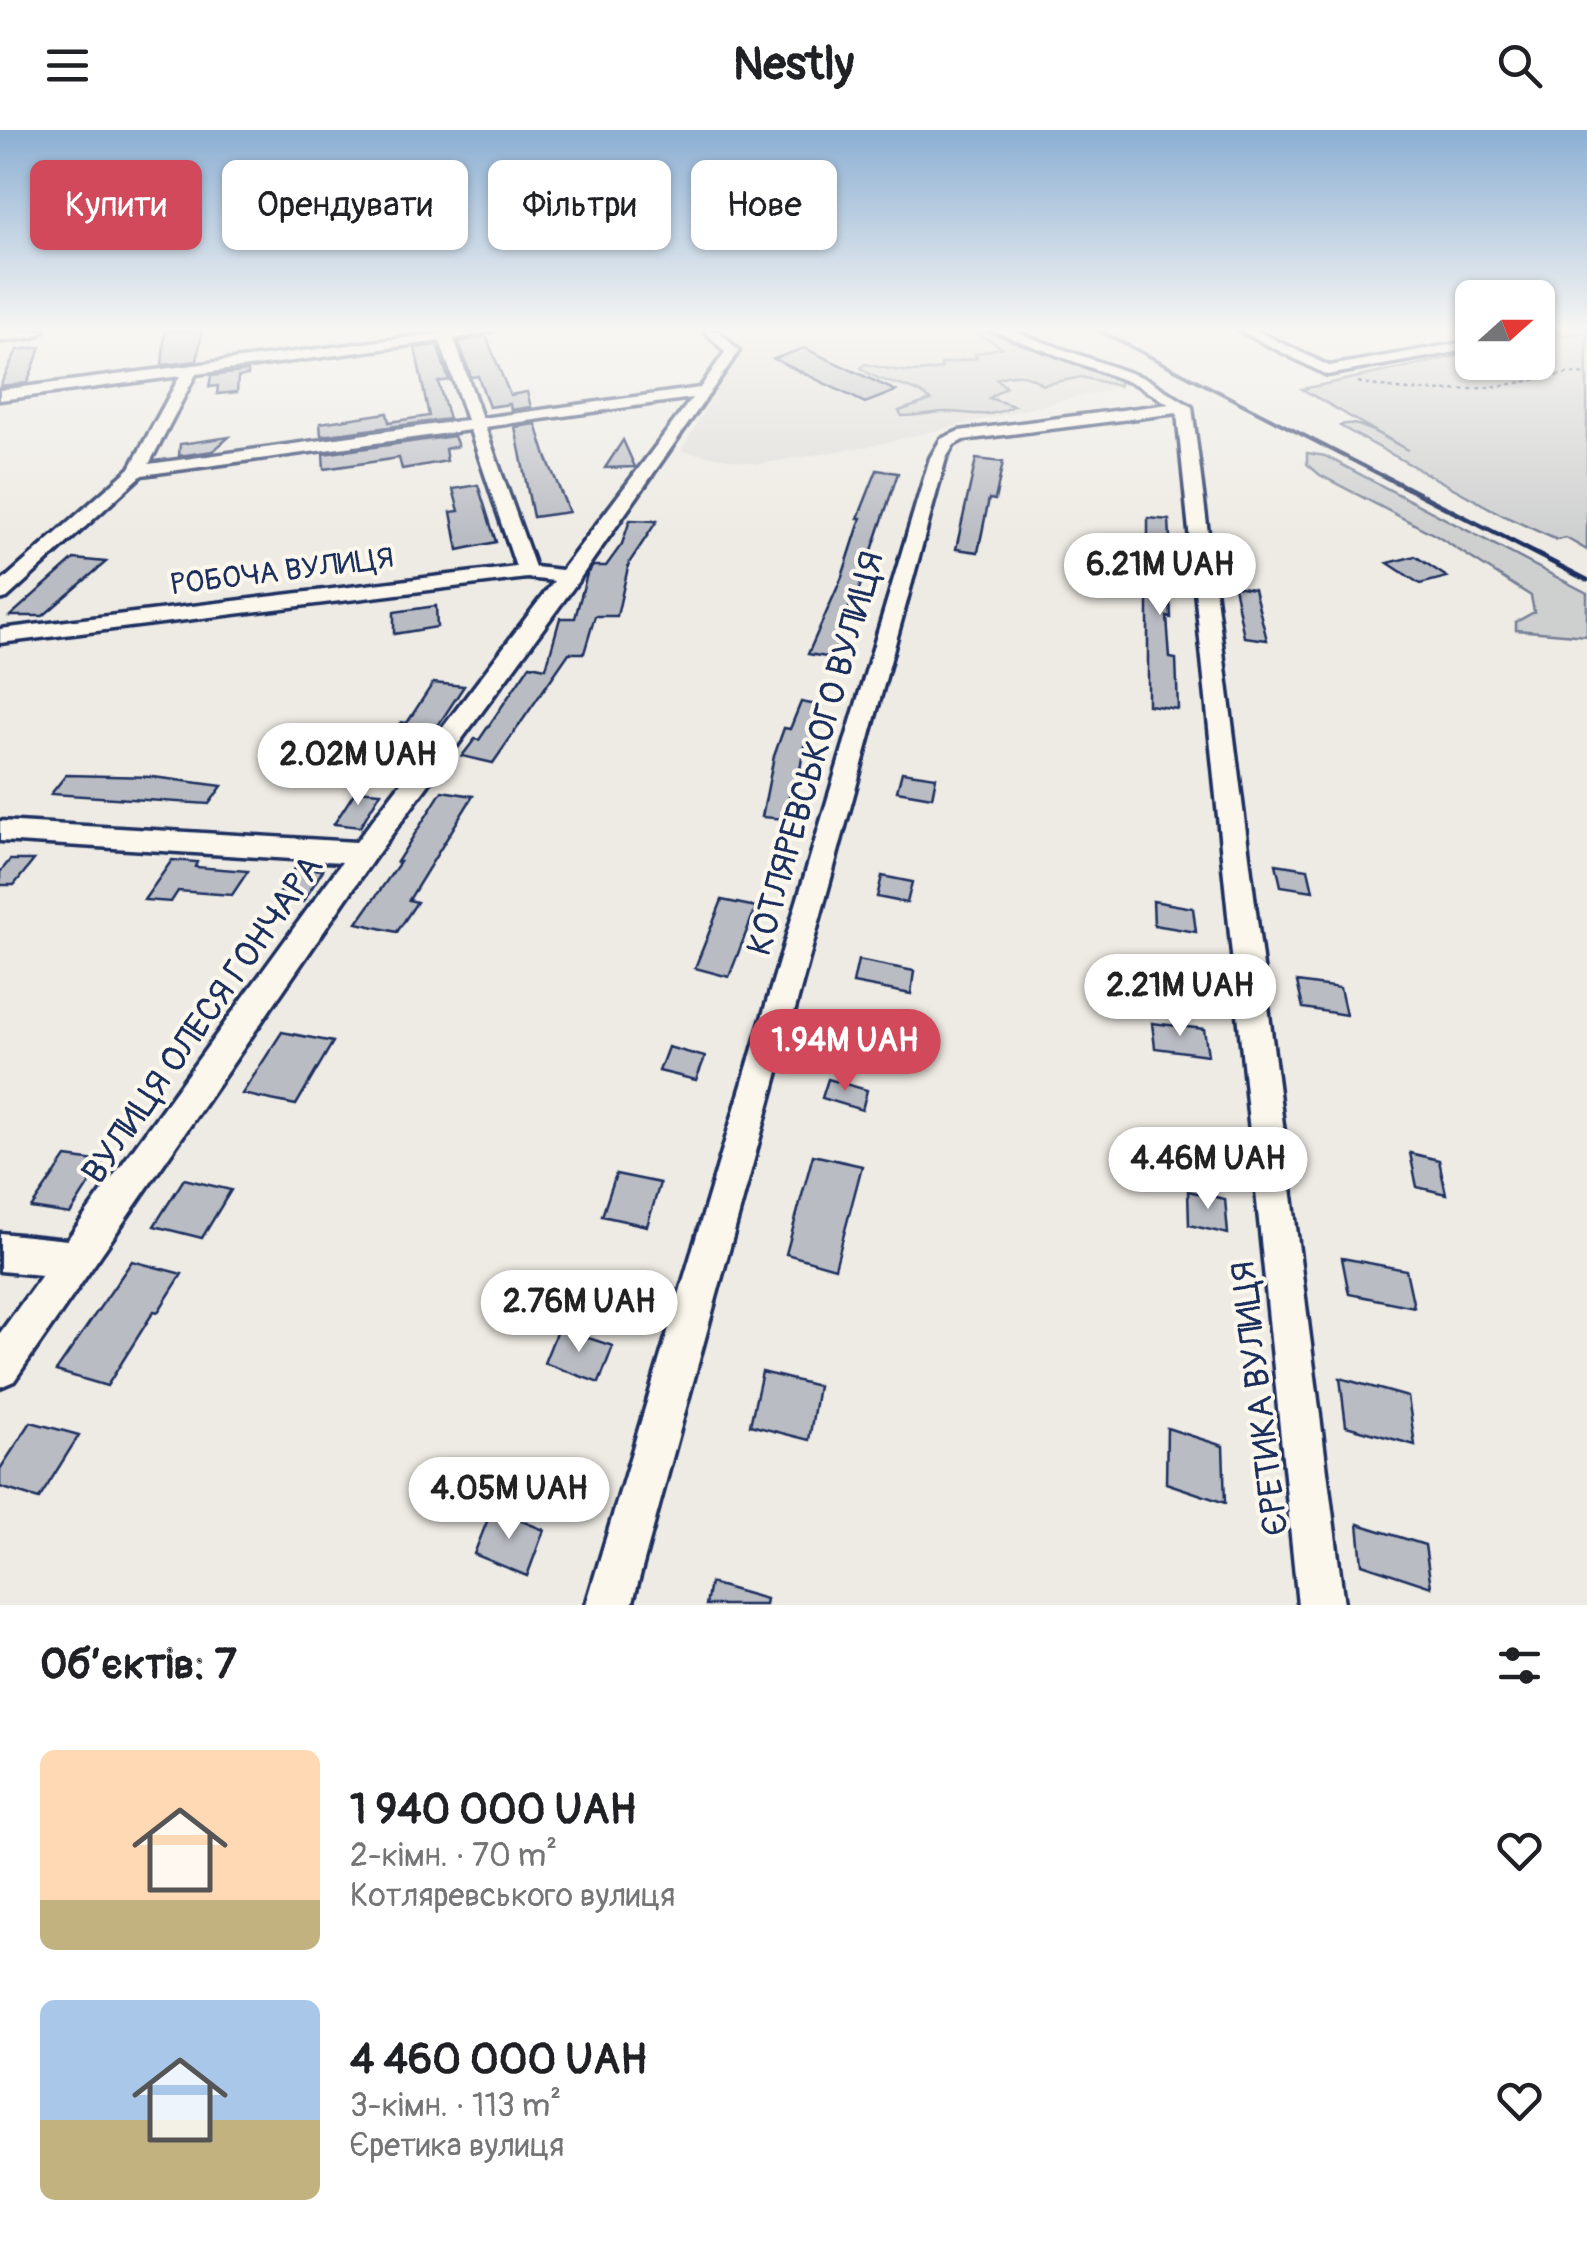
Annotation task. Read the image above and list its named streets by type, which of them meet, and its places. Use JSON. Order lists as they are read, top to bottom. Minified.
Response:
{"streets":{"street":["РОБОЧА ВУЛИЦЯ","КОТЛЯРЕВСЬКОГО ВУЛИЦЯ","ВУЛИЦЯ ОЛЕСЯ ГОНЧАРА","ЄРЕТИКА ВУЛИЦЯ"]},"crossings":[["РОБОЧА ВУЛИЦЯ","ВУЛИЦЯ ОЛЕСЯ ГОНЧАРА"],["КОТЛЯРЕВСЬКОГО ВУЛИЦЯ","ЄРЕТИКА ВУЛИЦЯ"]],"north":"right","page":{"header":"Nestly","chip":["Купити","Орендувати","Фільтри","Нове"],"price":["6.21M UAH","2.02M UAH","2.21M UAH","1.94M UAH","4.46M UAH","2.76M UAH","4.05M UAH"],"heading":"Об’єктів: 7","list":[{"name":"1 940 000 UAH","note":"2-кімн. · 70 m² · Котляревського вулиця"},{"name":"4 460 000 UAH","note":"3-кімн. · 113 m² · Єретика вулиця"}]}}
